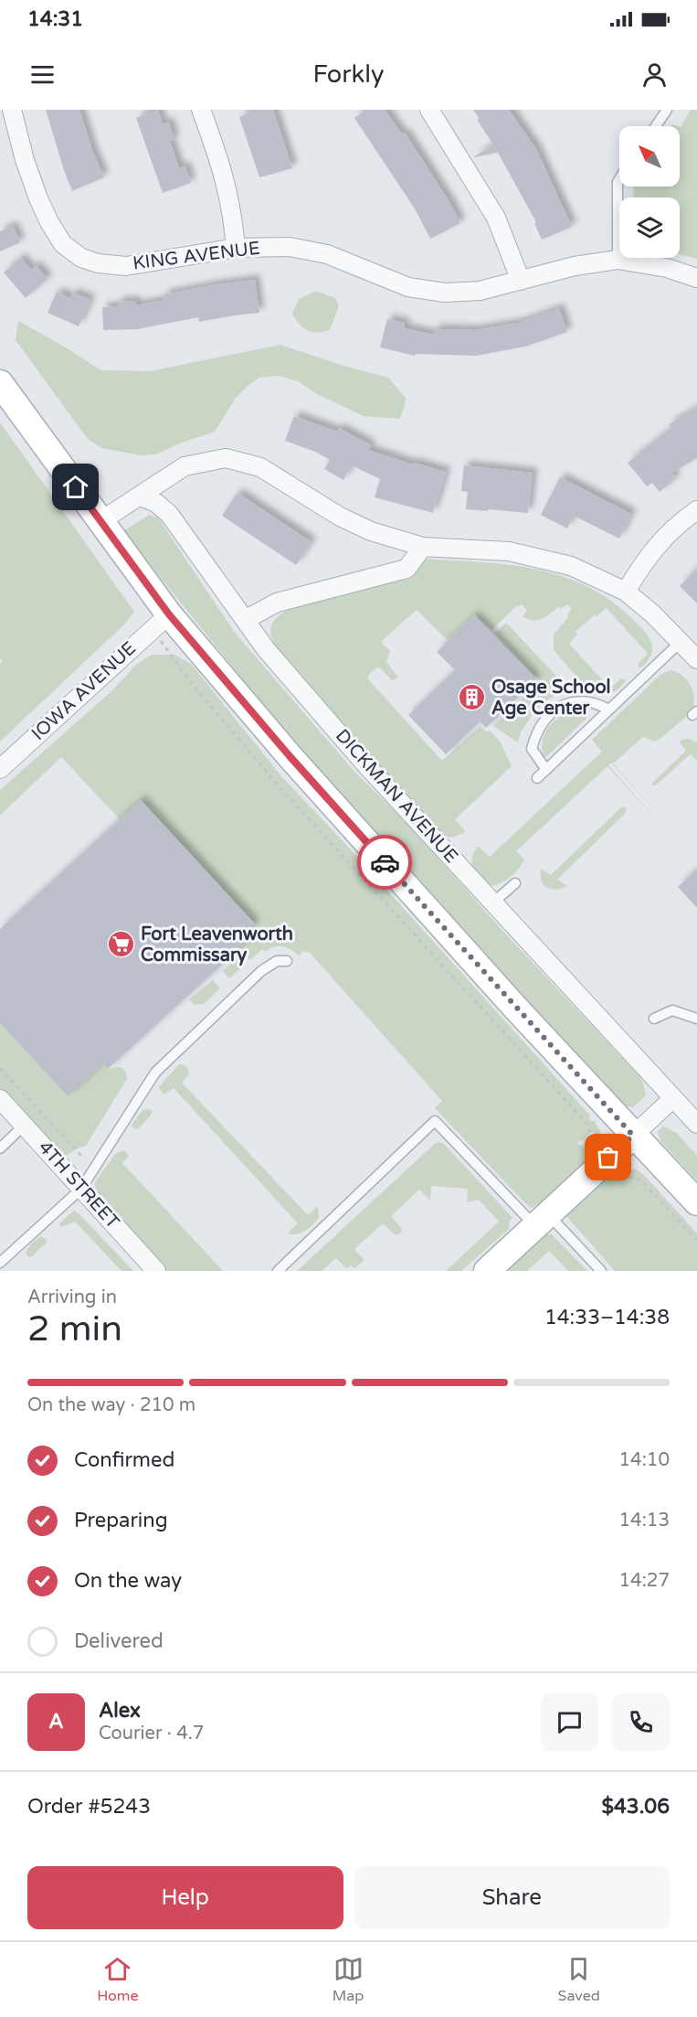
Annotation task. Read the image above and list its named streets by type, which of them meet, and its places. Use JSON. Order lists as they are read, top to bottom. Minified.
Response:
{"streets":{"street":["KING AVENUE","IOWA AVENUE","DICKMAN AVENUE","4TH STREET"]},"places":{"building":["Osage School Age Center"],"supermarket":["Fort Leavenworth Commissary"]},"north":"top left","page":{"status":"14:31","header":"Forkly","heading":["2 min","Arriving in","14:33–14:38"],"panel":["Alex","Courier · 4.7","Order #5243","$43.06"],"bar":"On the way · 210 m","list":[["Confirmed","14:10"],["Preparing","14:13"],["On the way","14:27"],"Delivered"],"round":"A","buttons":["Help","Share"],"tabs":["Home","Map","Saved"]}}
